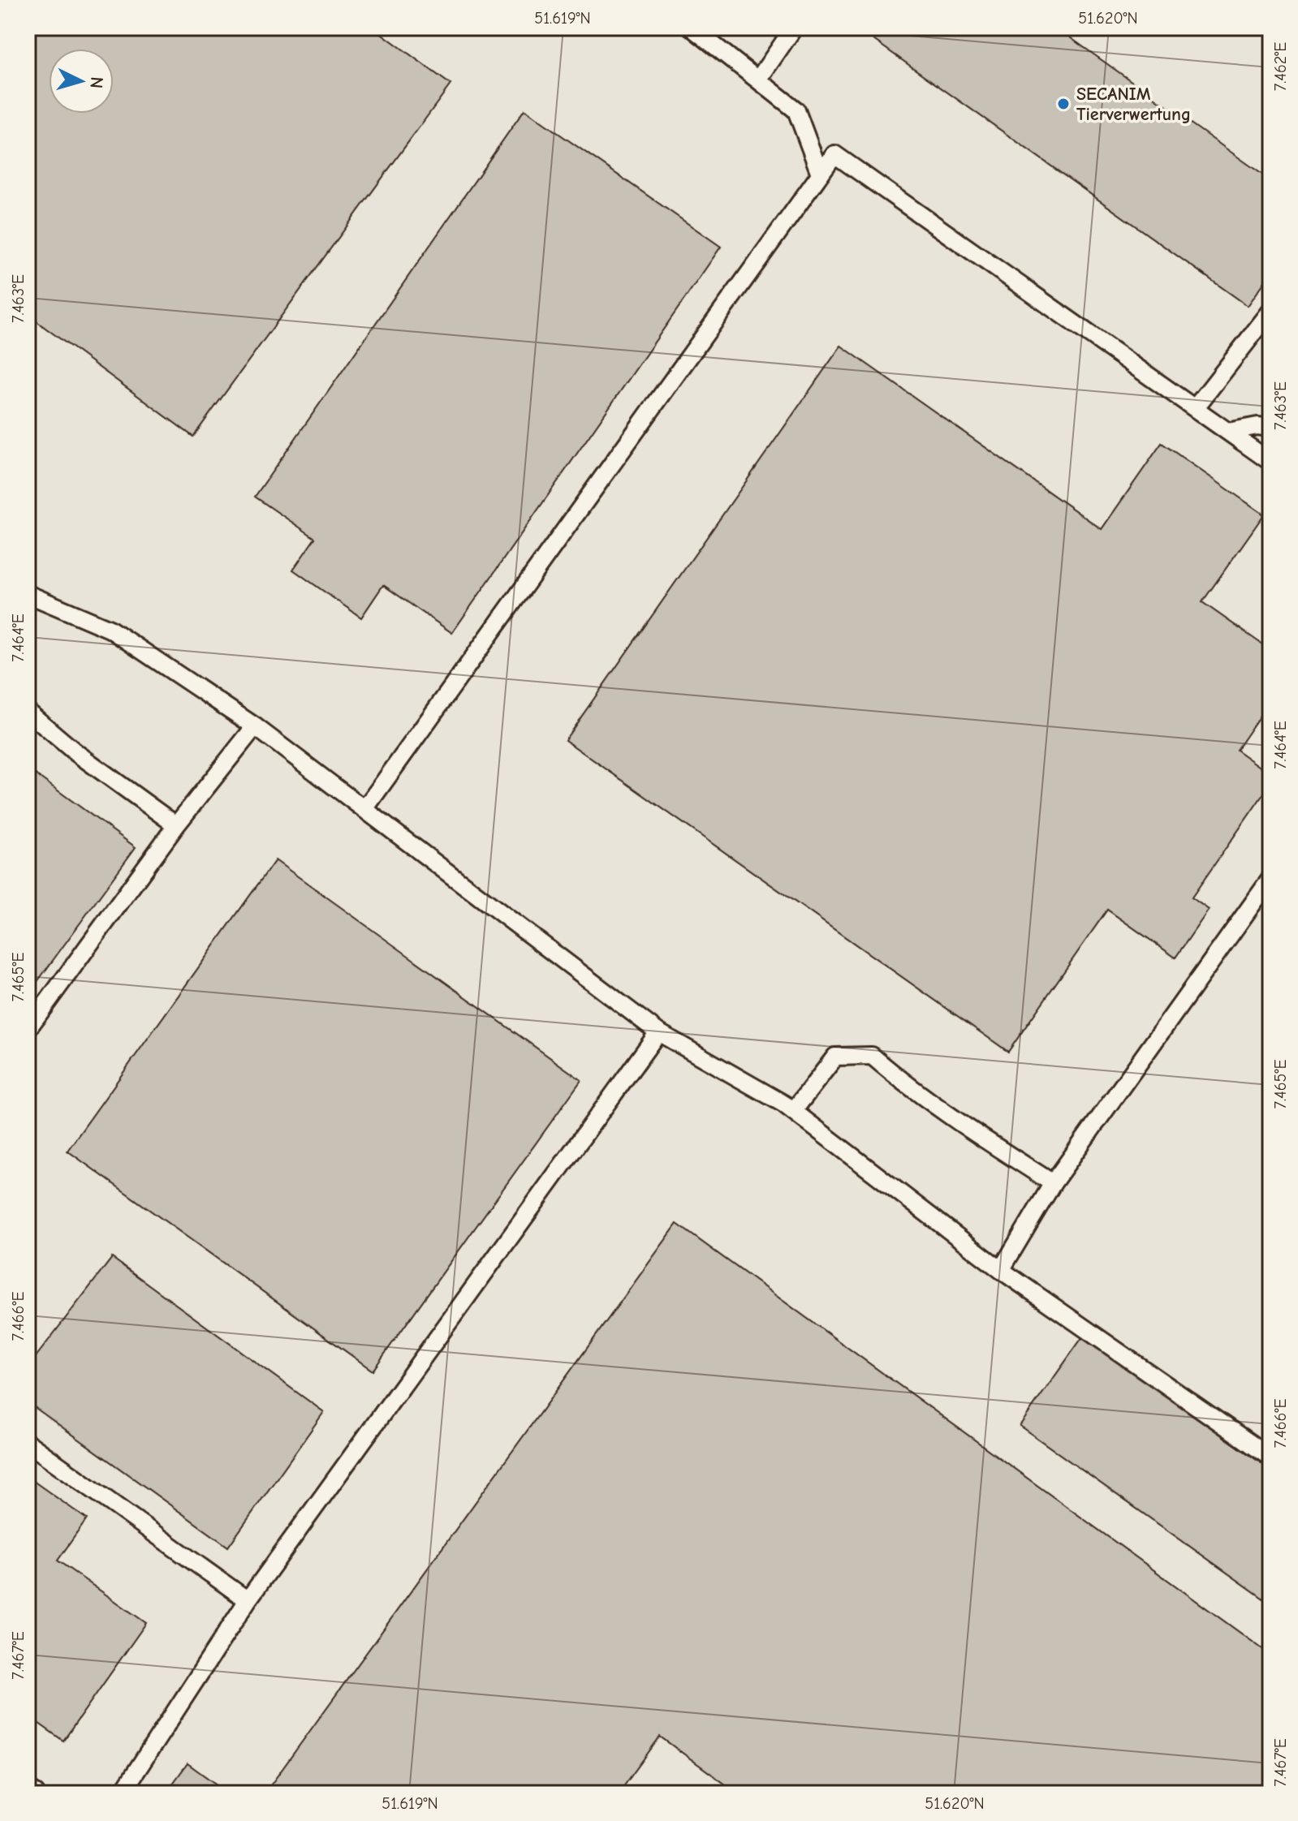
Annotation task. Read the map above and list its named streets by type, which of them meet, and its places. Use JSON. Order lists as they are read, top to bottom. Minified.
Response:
{"places":["SECANIM Tierverwertung"],"north":"right","coordinates":["51.619°N","51.620°N","7.462°E","7.463°E","7.464°E","7.465°E","7.466°E","7.467°E"]}
